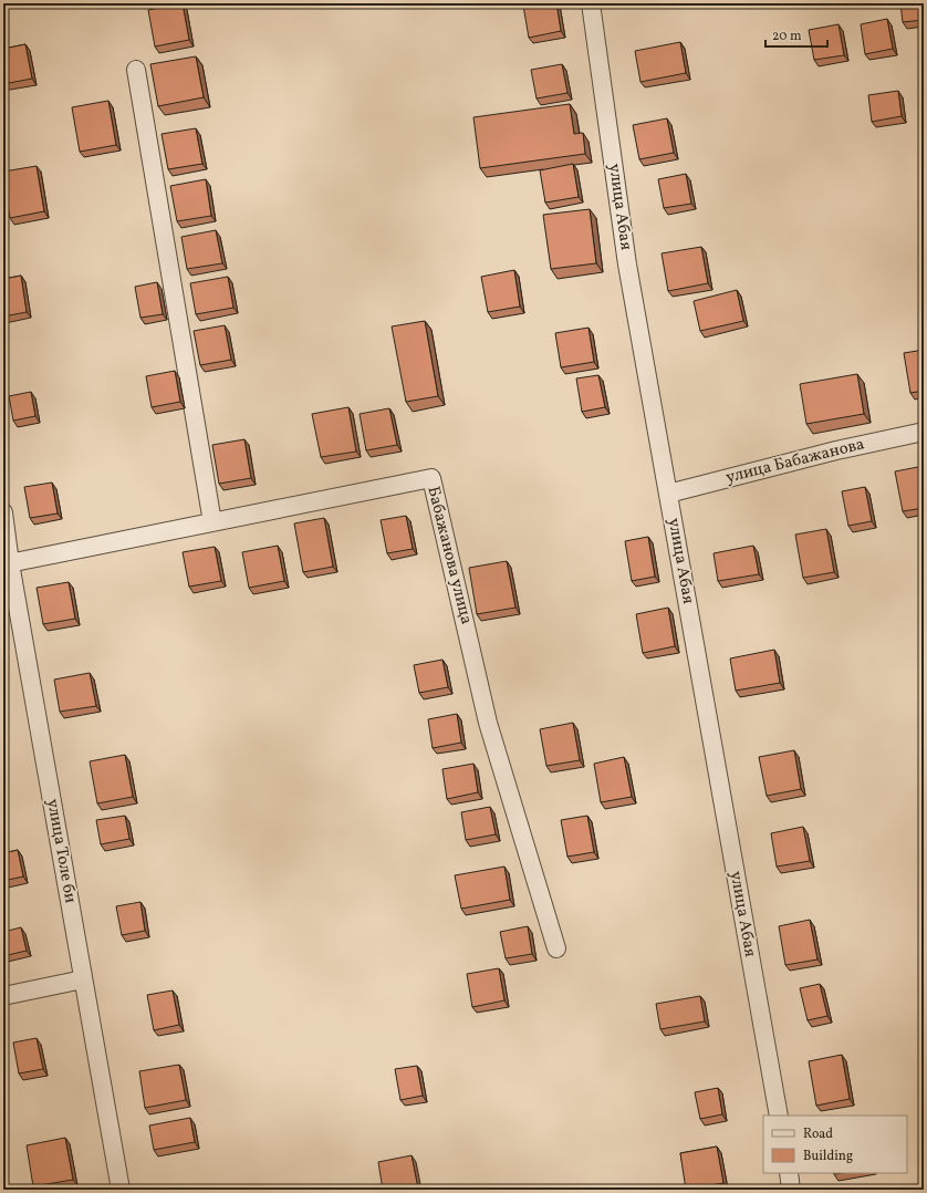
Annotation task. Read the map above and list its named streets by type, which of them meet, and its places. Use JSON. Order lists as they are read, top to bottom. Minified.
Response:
{"streets":{"street":["улица Абая","улица Бабажанова","Бабажанова улица","улица Толе би"]},"crossings":[["улица Абая","улица Бабажанова"],["Бабажанова улица","улица Толе би"]],"legend":["Road","Building"],"scale_bar":"20 m"}
